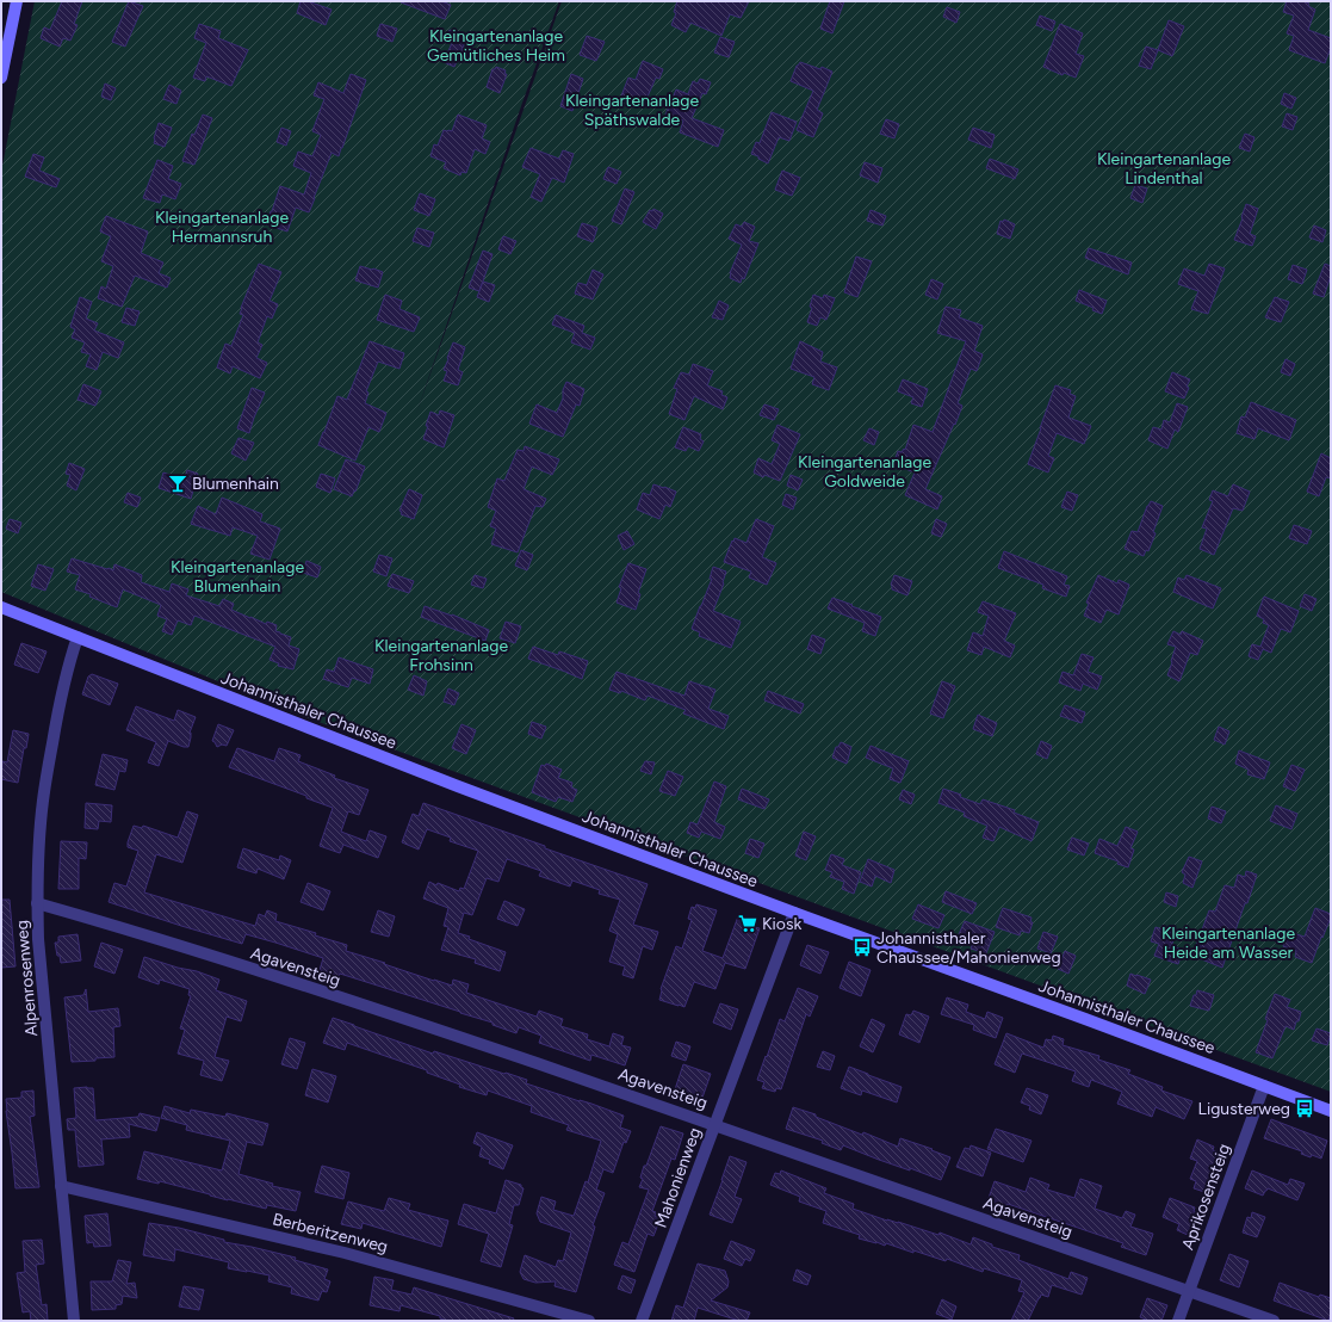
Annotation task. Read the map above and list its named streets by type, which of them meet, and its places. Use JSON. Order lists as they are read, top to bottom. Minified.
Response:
{"streets":{"street":["Johannisthaler Chaussee","Agavensteig","Alpenrosenweg","Mahonienweg","Aprikosensteig","Berberitzenweg"]},"crossings":[["Johannisthaler Chaussee","Alpenrosenweg"],["Johannisthaler Chaussee","Mahonienweg"],["Johannisthaler Chaussee","Aprikosensteig"],["Agavensteig","Alpenrosenweg"],["Agavensteig","Mahonienweg"],["Agavensteig","Aprikosensteig"],["Alpenrosenweg","Berberitzenweg"]],"parks":["Kleingartenanlage Gemütliches Heim","Kleingartenanlage Späthswalde","Kleingartenanlage Lindenthal","Kleingartenanlage Hermannsruh","Kleingartenanlage Goldweide","Kleingartenanlage Blumenhain","Kleingartenanlage Frohsinn","Kleingartenanlage Heide am Wasser"],"places":{"bar":["Blumenhain"],"supermarket":["Kiosk"],"bus stop":["Johannisthaler Chaussee/Mahonienweg","Ligusterweg"]}}
